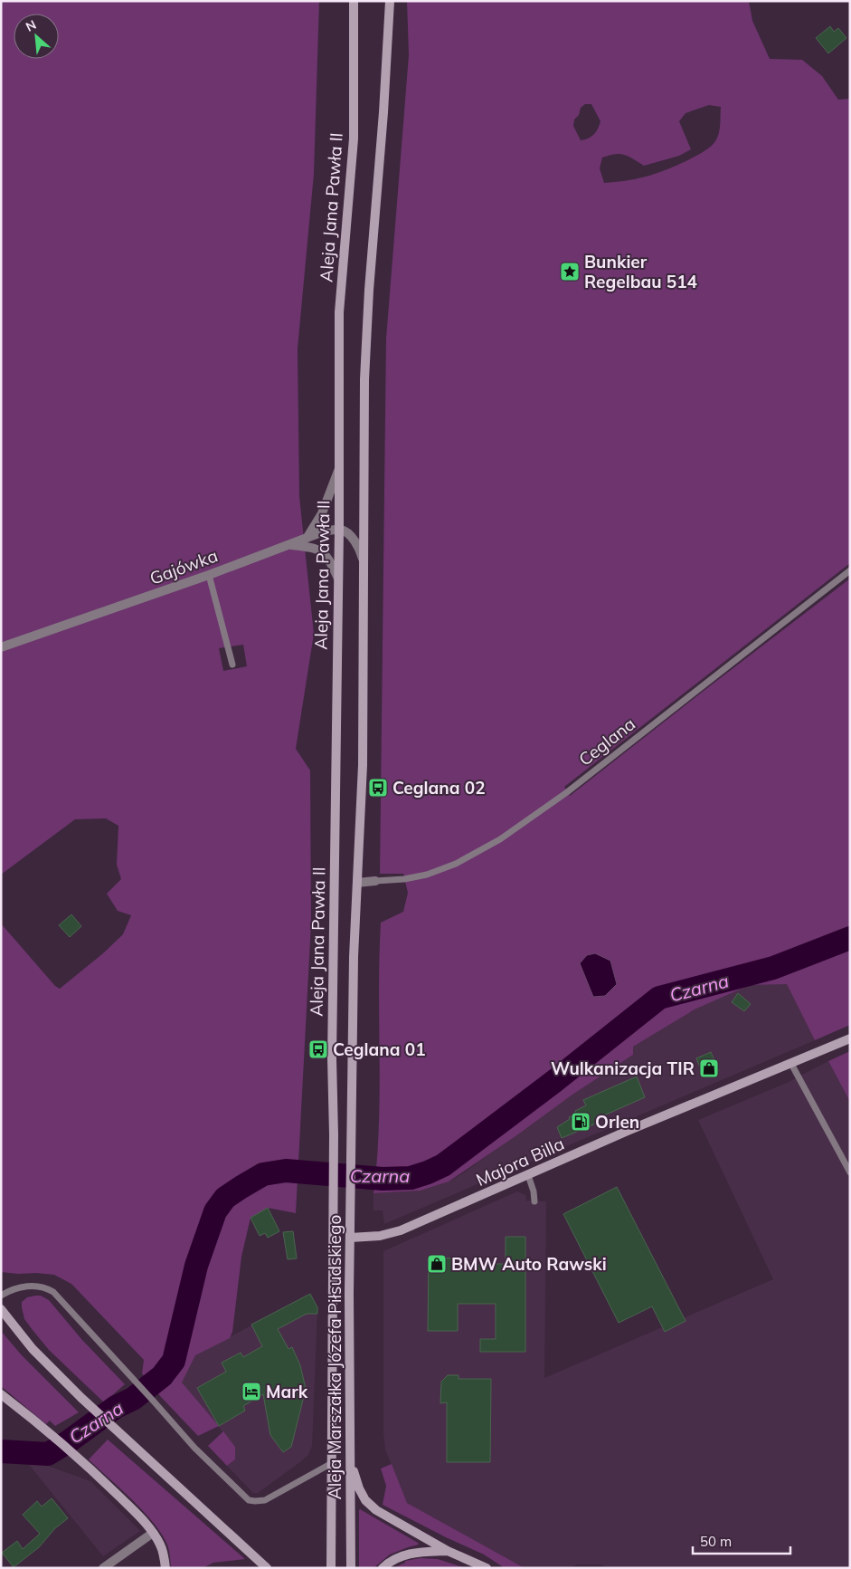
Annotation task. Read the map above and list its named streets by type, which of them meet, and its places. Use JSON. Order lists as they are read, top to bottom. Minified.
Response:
{"streets":{"main road":["Aleja Jana Pawła II","Majora Billa","Aleja Marszałka Józefa Piłsudskiego"],"street":["Gajówka","Ceglana"]},"crossings":[["Aleja Jana Pawła II","Gajówka"],["Aleja Jana Pawła II","Aleja Marszałka Józefa Piłsudskiego"],["Ceglana","Aleja Marszałka Józefa Piłsudskiego"],["Majora Billa","Aleja Marszałka Józefa Piłsudskiego"]],"water":["Czarna"],"places":{"place":["Bunkier Regelbau 514"],"bus stop":["Ceglana 02","Ceglana 01"],"shop":["Wulkanizacja TIR","BMW Auto Rawski"],"fuel station":["Orlen"],"hotel":["Mark"]},"scale_bar":"50 m","north":"top left"}
